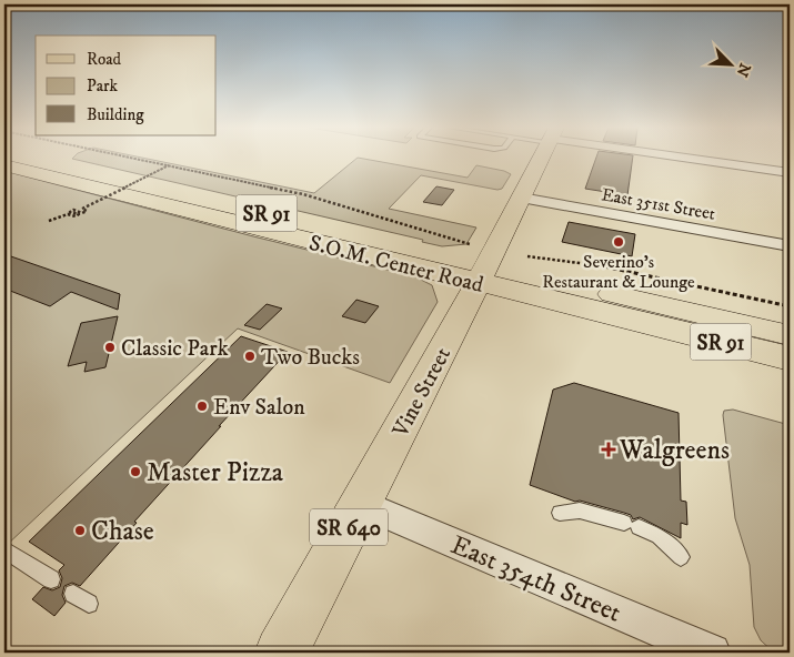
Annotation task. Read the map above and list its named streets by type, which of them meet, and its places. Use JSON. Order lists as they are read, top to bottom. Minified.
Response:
{"streets":{"main road":["SR 91","S.O.M. Center Road","Vine Street","SR 640"],"street":["East 351st Street","East 354th Street"]},"crossings":[["East 351st Street","Vine Street"],["S.O.M. Center Road","Vine Street"],["Vine Street","East 354th Street"]],"places":{"other":["Severino's Restaurant & Lounge","Classic Park","Two Bucks","Env Salon","Master Pizza","Chase"],"health":["Walgreens"]},"legend":["Road","Park","Building"],"north":"bottom right"}
